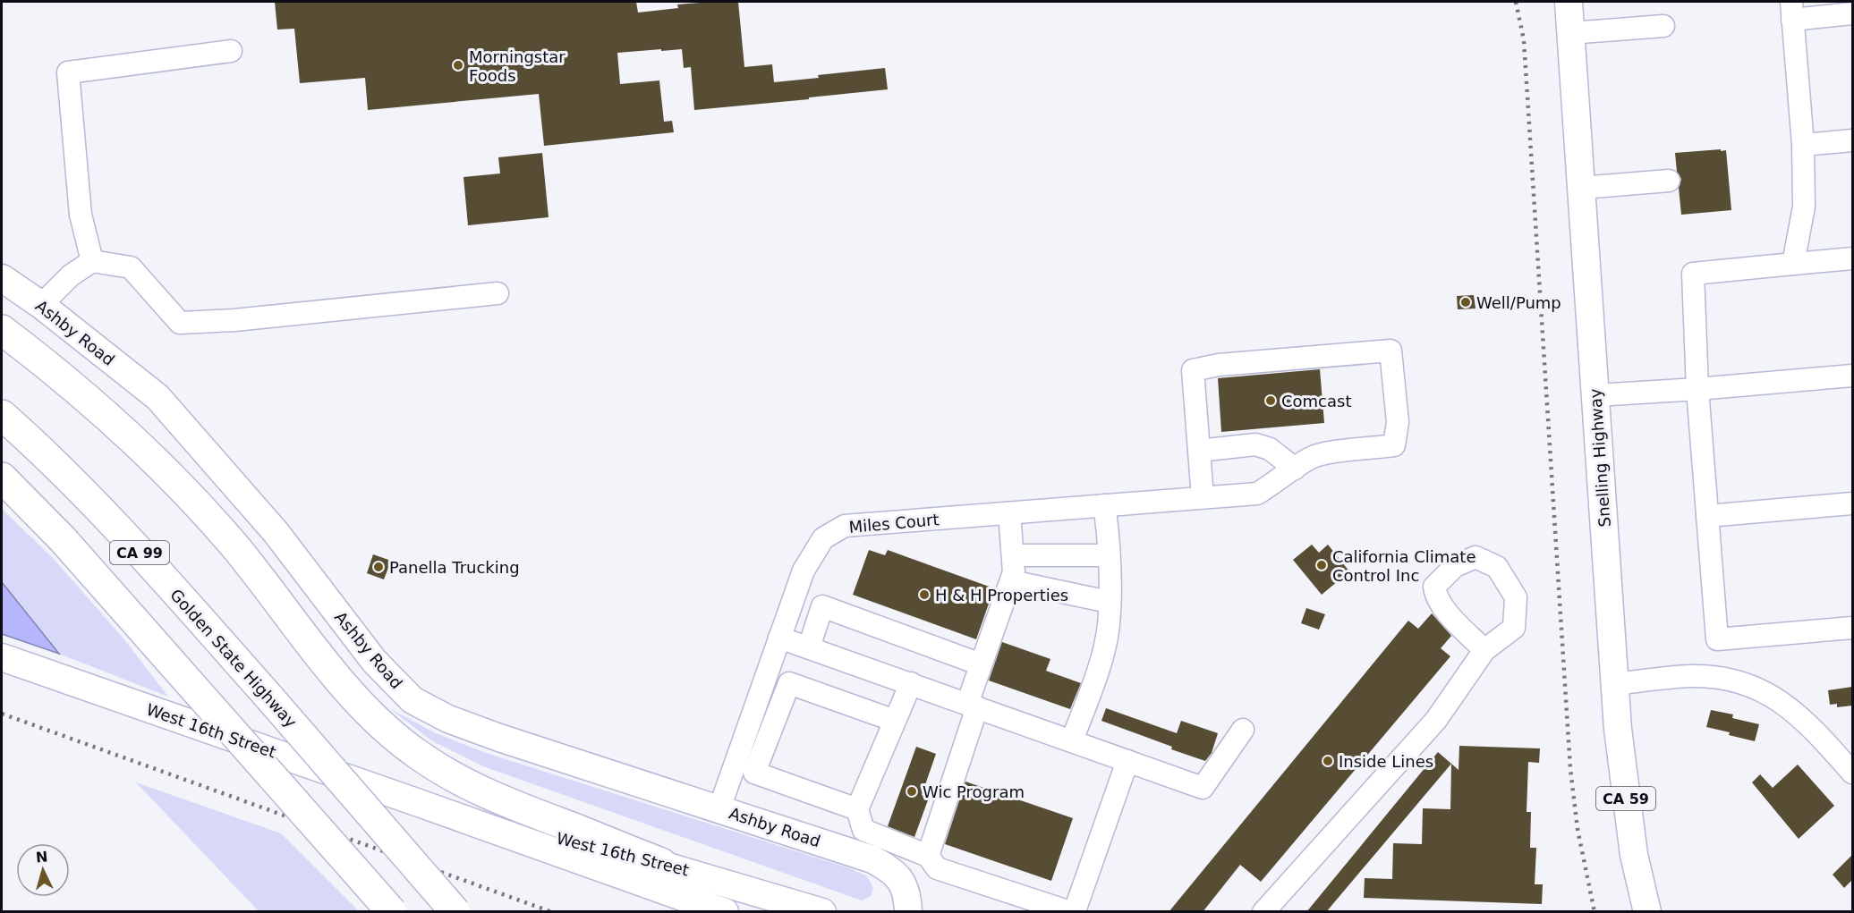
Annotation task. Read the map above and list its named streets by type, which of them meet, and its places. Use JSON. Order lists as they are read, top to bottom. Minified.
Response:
{"streets":{"highway":["CA 99","Golden State Highway"],"main road":["Ashby Road","Snelling Highway","West 16th Street","CA 59"],"street":["Miles Court"]},"crossings":[["Ashby Road","Miles Court"]],"places":["Morningstar Foods","Well/Pump","Comcast","California Climate Control Inc","Panella Trucking","H & H Properties","Inside Lines","Wic Program"],"north":"top"}
